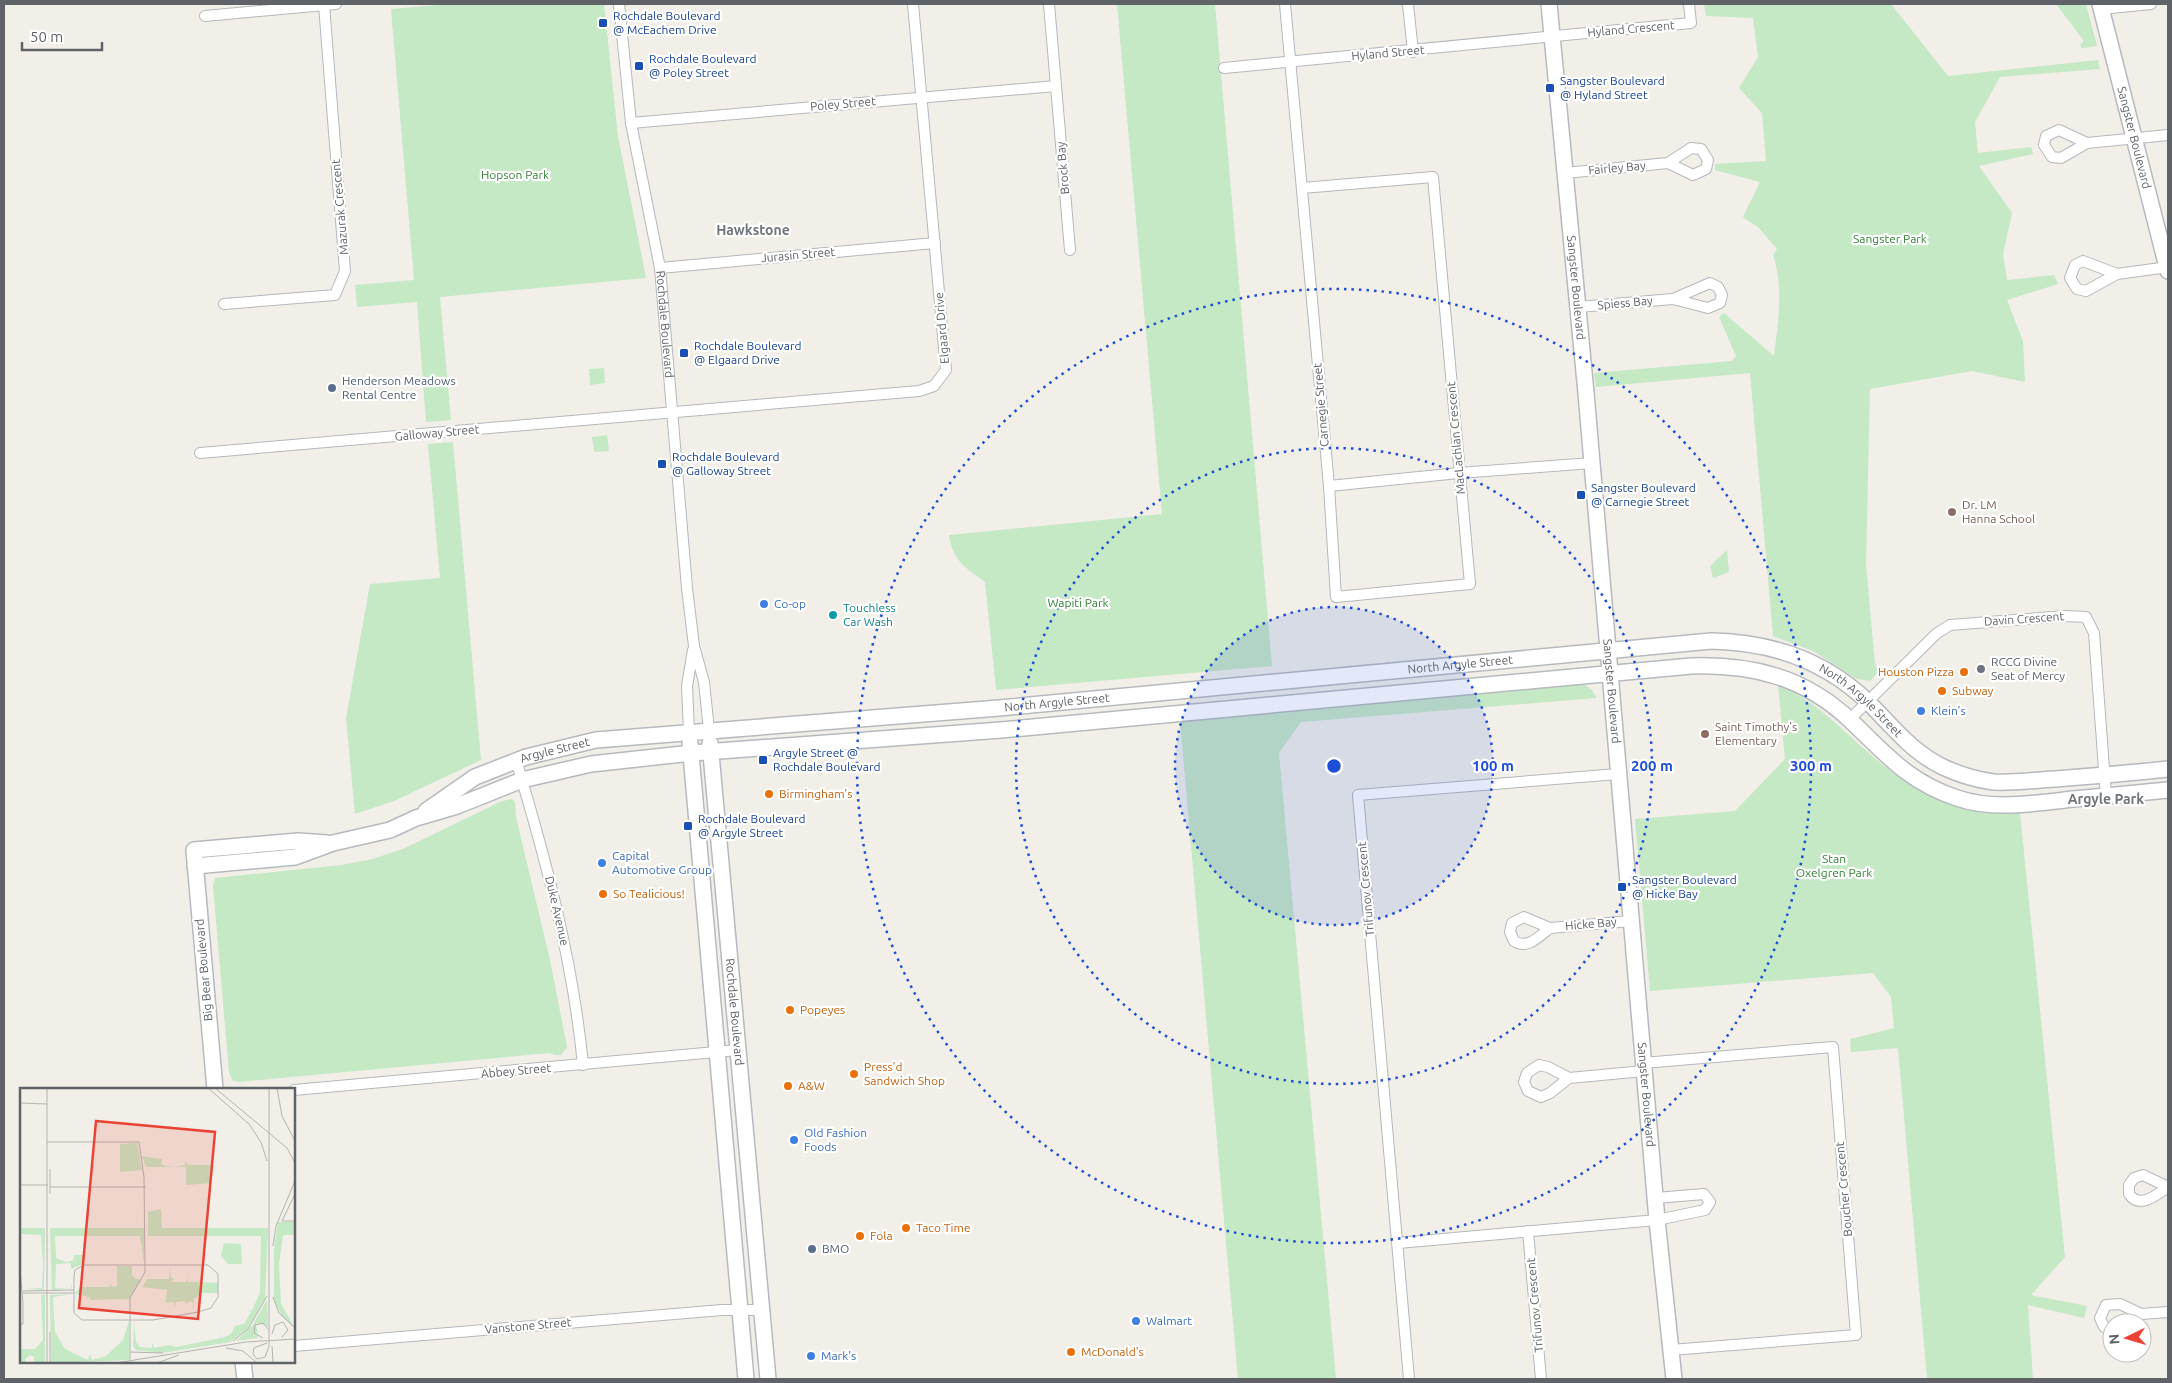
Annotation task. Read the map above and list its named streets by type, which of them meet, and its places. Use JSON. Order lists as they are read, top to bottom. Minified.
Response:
{"streets":{"street":["Hyland Crescent","Hyland Street","Poley Street","Sangster Boulevard","Brock Bay","Fairley Bay","Mazurak Crescent","Jurasin Street","Spiess Bay","Rochdale Boulevard","Elgaard Drive","Carnegie Street","Galloway Street","MacLachlan Crescent","Davin Crescent","North Argyle Street","Argyle Street","Trifunov Crescent","Duke Avenue","Hicke Bay","Big Bear Boulevard","Abbey Street","Boucher Crescent","Vanstone Street"]},"crossings":[["Hyland Crescent","Hyland Street"],["Hyland Crescent","Sangster Boulevard"],["Hyland Street","Sangster Boulevard"],["Hyland Street","Carnegie Street"],["Poley Street","Brock Bay"],["Poley Street","Rochdale Boulevard"],["Poley Street","Elgaard Drive"],["Sangster Boulevard","Fairley Bay"],["Sangster Boulevard","Spiess Bay"],["Sangster Boulevard","North Argyle Street"],["Sangster Boulevard","Trifunov Crescent"],["Sangster Boulevard","Hicke Bay"],["Sangster Boulevard","Boucher Crescent"],["Jurasin Street","Rochdale Boulevard"],["Jurasin Street","Elgaard Drive"],["Rochdale Boulevard","Elgaard Drive"],["Rochdale Boulevard","Galloway Street"],["Rochdale Boulevard","North Argyle Street"],["Rochdale Boulevard","Argyle Street"],["Rochdale Boulevard","Abbey Street"],["Rochdale Boulevard","Vanstone Street"],["Elgaard Drive","Galloway Street"],["Carnegie Street","MacLachlan Crescent"],["Davin Crescent","North Argyle Street"],["North Argyle Street","Argyle Street"],["Argyle Street","Duke Avenue"],["Argyle Street","Big Bear Boulevard"],["Duke Avenue","Abbey Street"]],"districts":["Hawkstone","Argyle Park"],"parks":["Hopson Park","Sangster Park","Wapiti Park","Stan Oxelgren Park"],"places":{"transit":["Rochdale Boulevard @ McEachem Drive","Rochdale Boulevard @ Poley Street","Sangster Boulevard @ Hyland Street","Rochdale Boulevard @ Elgaard Drive","Rochdale Boulevard @ Galloway Street","Sangster Boulevard @ Carnegie Street","Argyle Street @ Rochdale Boulevard","Rochdale Boulevard @ Argyle Street","Sangster Boulevard @ Hicke Bay"],"other":["Henderson Meadows Rental Centre","Dr. LM Hanna School","Co-op","Touchless Car Wash","RCCG Divine Seat of Mercy","Houston Pizza","Subway","Klein's","Saint Timothy's Elementary","Birmingham's","Capital Automotive Group","So Tealicious!","Popeyes","Press'd Sandwich Shop","A&W","Old Fashion Foods","Taco Time","Fola","BMO","Walmart","McDonald's","Mark's"]},"scale_bar":"50 m","north":"left","rings":["100 m","200 m","300 m"]}
